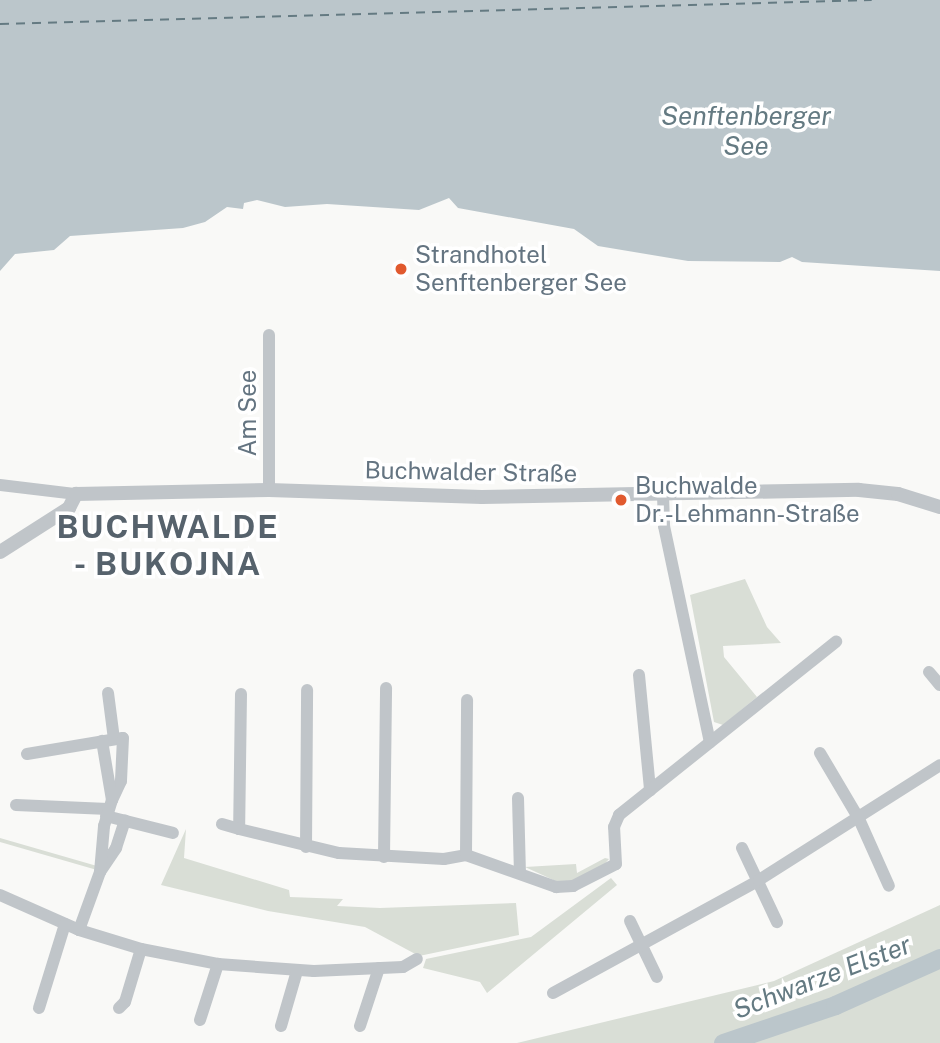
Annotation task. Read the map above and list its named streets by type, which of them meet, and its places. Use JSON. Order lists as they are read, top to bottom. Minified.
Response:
{"streets":{"street":["Am See","Buchwalder Straße"]},"crossings":[["Am See","Buchwalder Straße"]],"districts":["BUCHWALDE - BUKOJNA"],"water":["Senftenberger See","Schwarze Elster"],"places":["Strandhotel Senftenberger See","Buchwalde Dr.-Lehmann-Straße"]}
